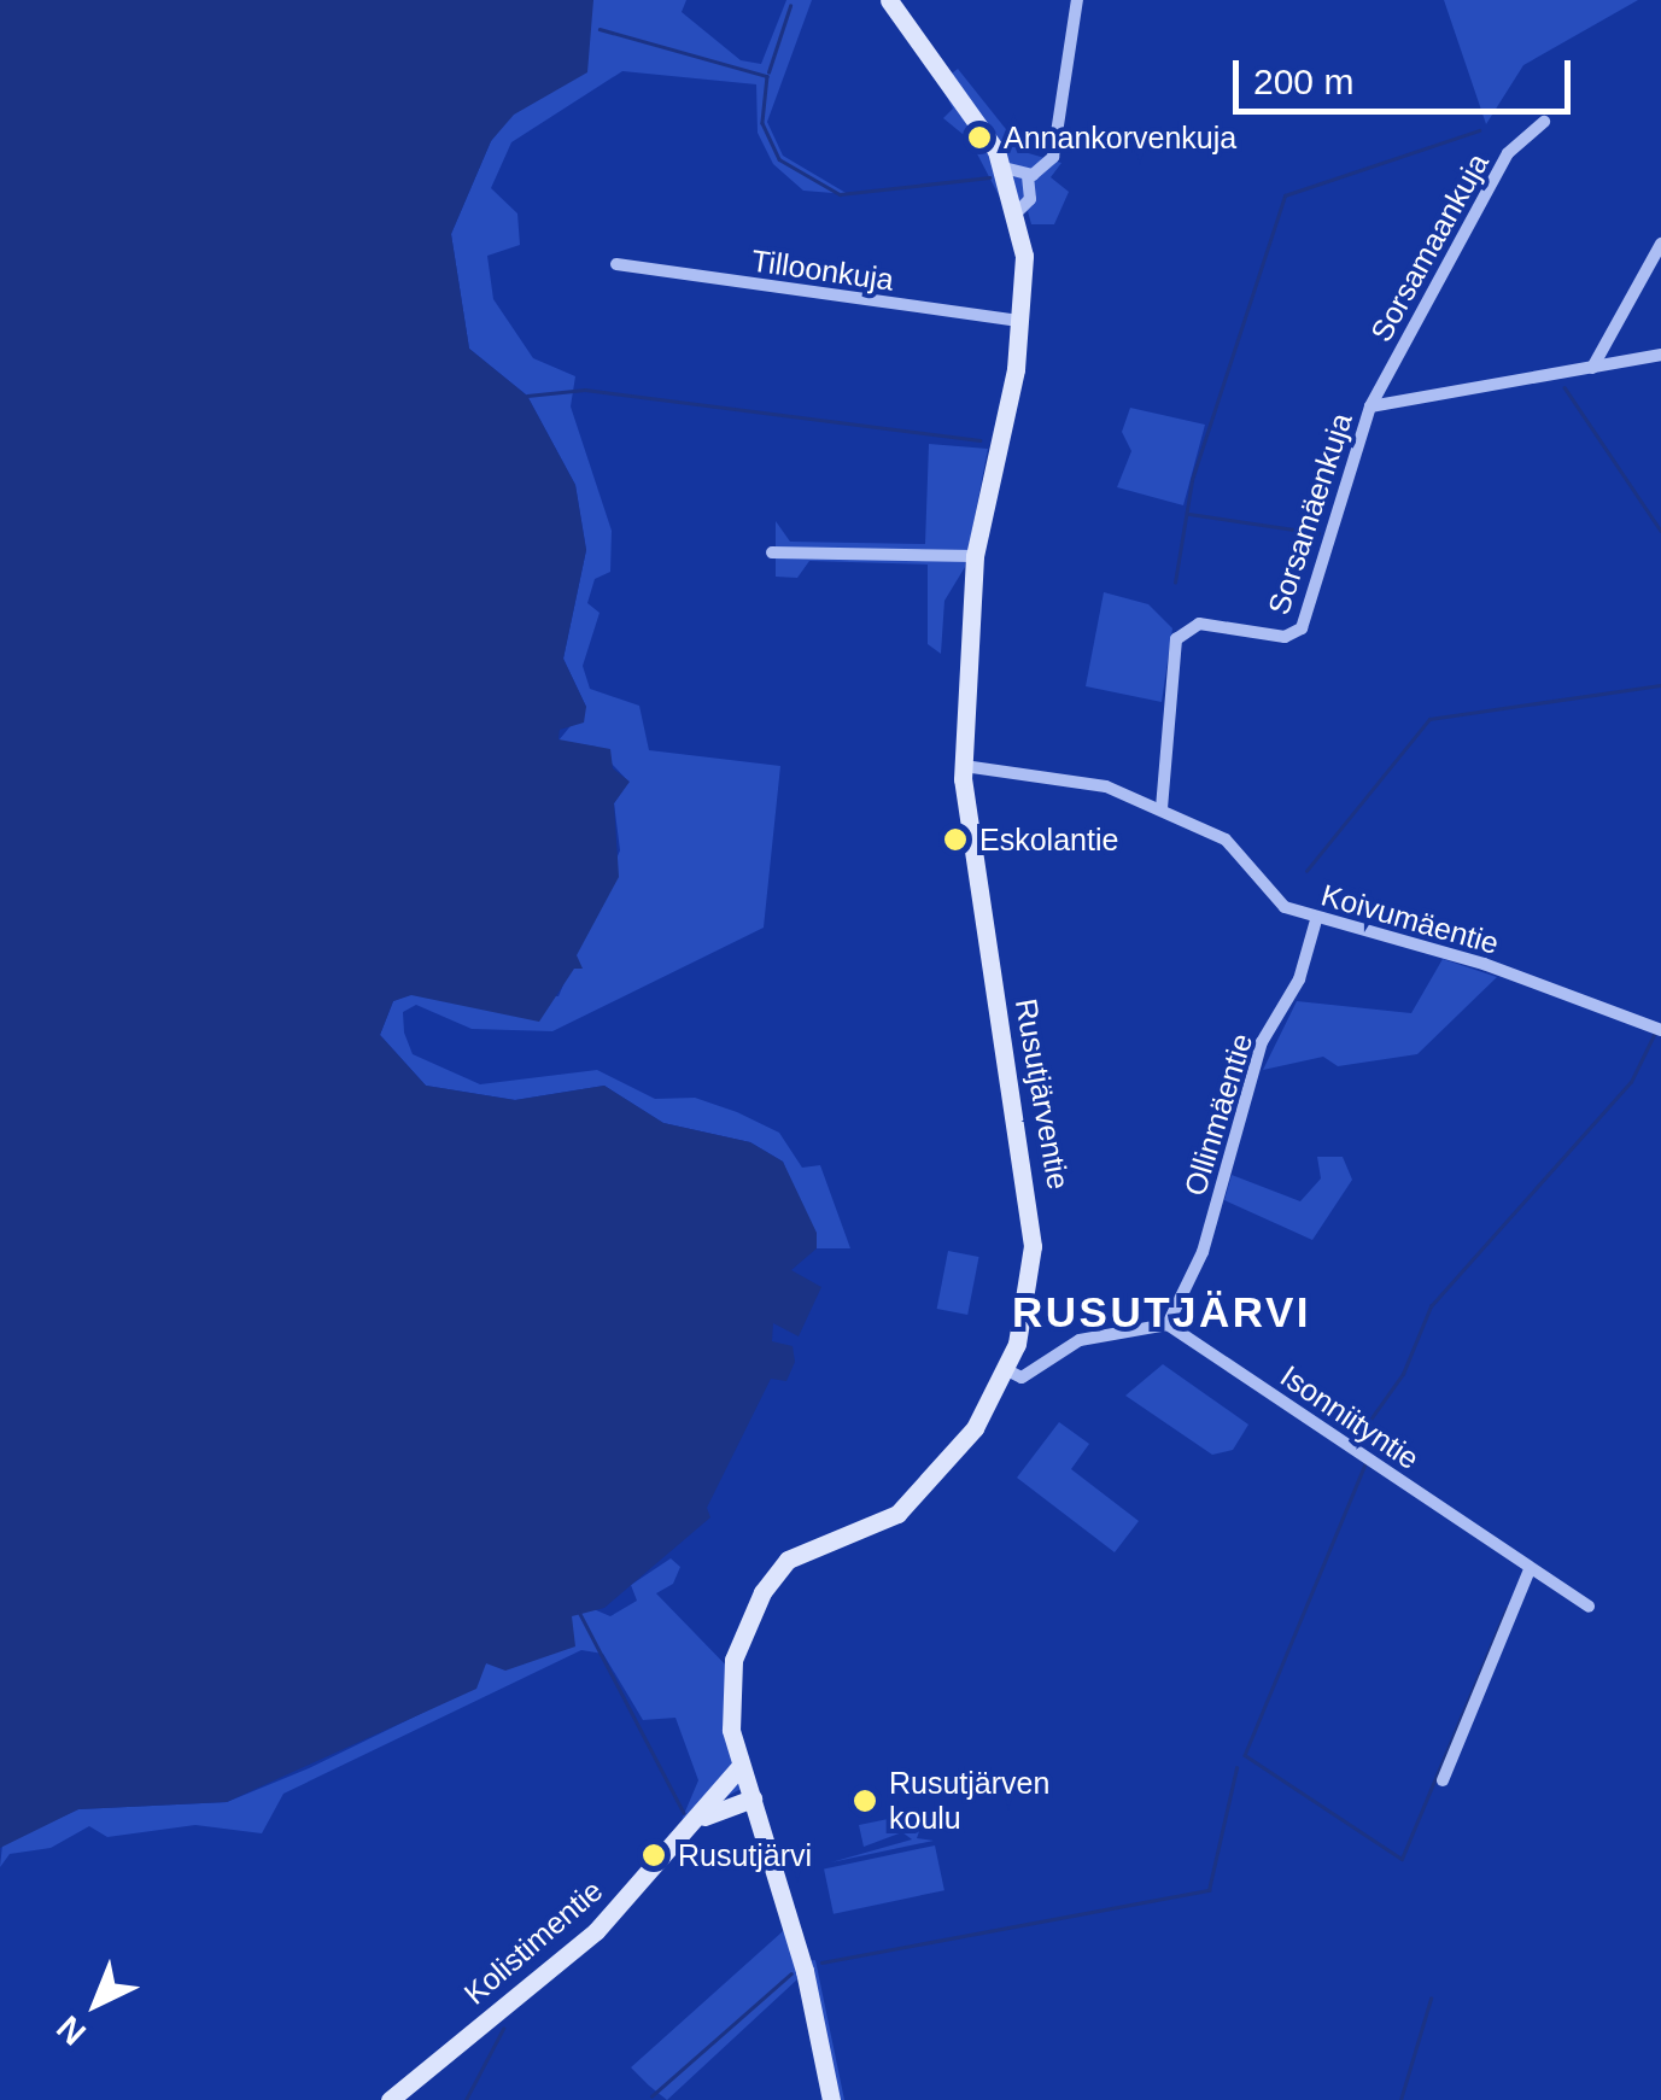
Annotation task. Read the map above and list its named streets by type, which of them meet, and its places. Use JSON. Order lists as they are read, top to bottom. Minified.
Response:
{"streets":{"main road":["Rusutjärventie","Kolistimentie"],"street":["Sorsamaankuja","Tilloonkuja","Sorsamäenkuja","Koivumäentie","Ollinmäentie","Isonniityntie"]},"crossings":[["Sorsamaankuja","Sorsamäenkuja"],["Tilloonkuja","Rusutjärventie"],["Sorsamäenkuja","Koivumäentie"],["Koivumäentie","Rusutjärventie"],["Koivumäentie","Ollinmäentie"],["Rusutjärventie","Kolistimentie"],["Ollinmäentie","Isonniityntie"]],"districts":["RUSUTJÄRVI"],"places":["Annankorvenkuja","Eskolantie","Rusutjärven koulu","Rusutjärvi"],"scale_bar":"200 m","north":"bottom left"}
